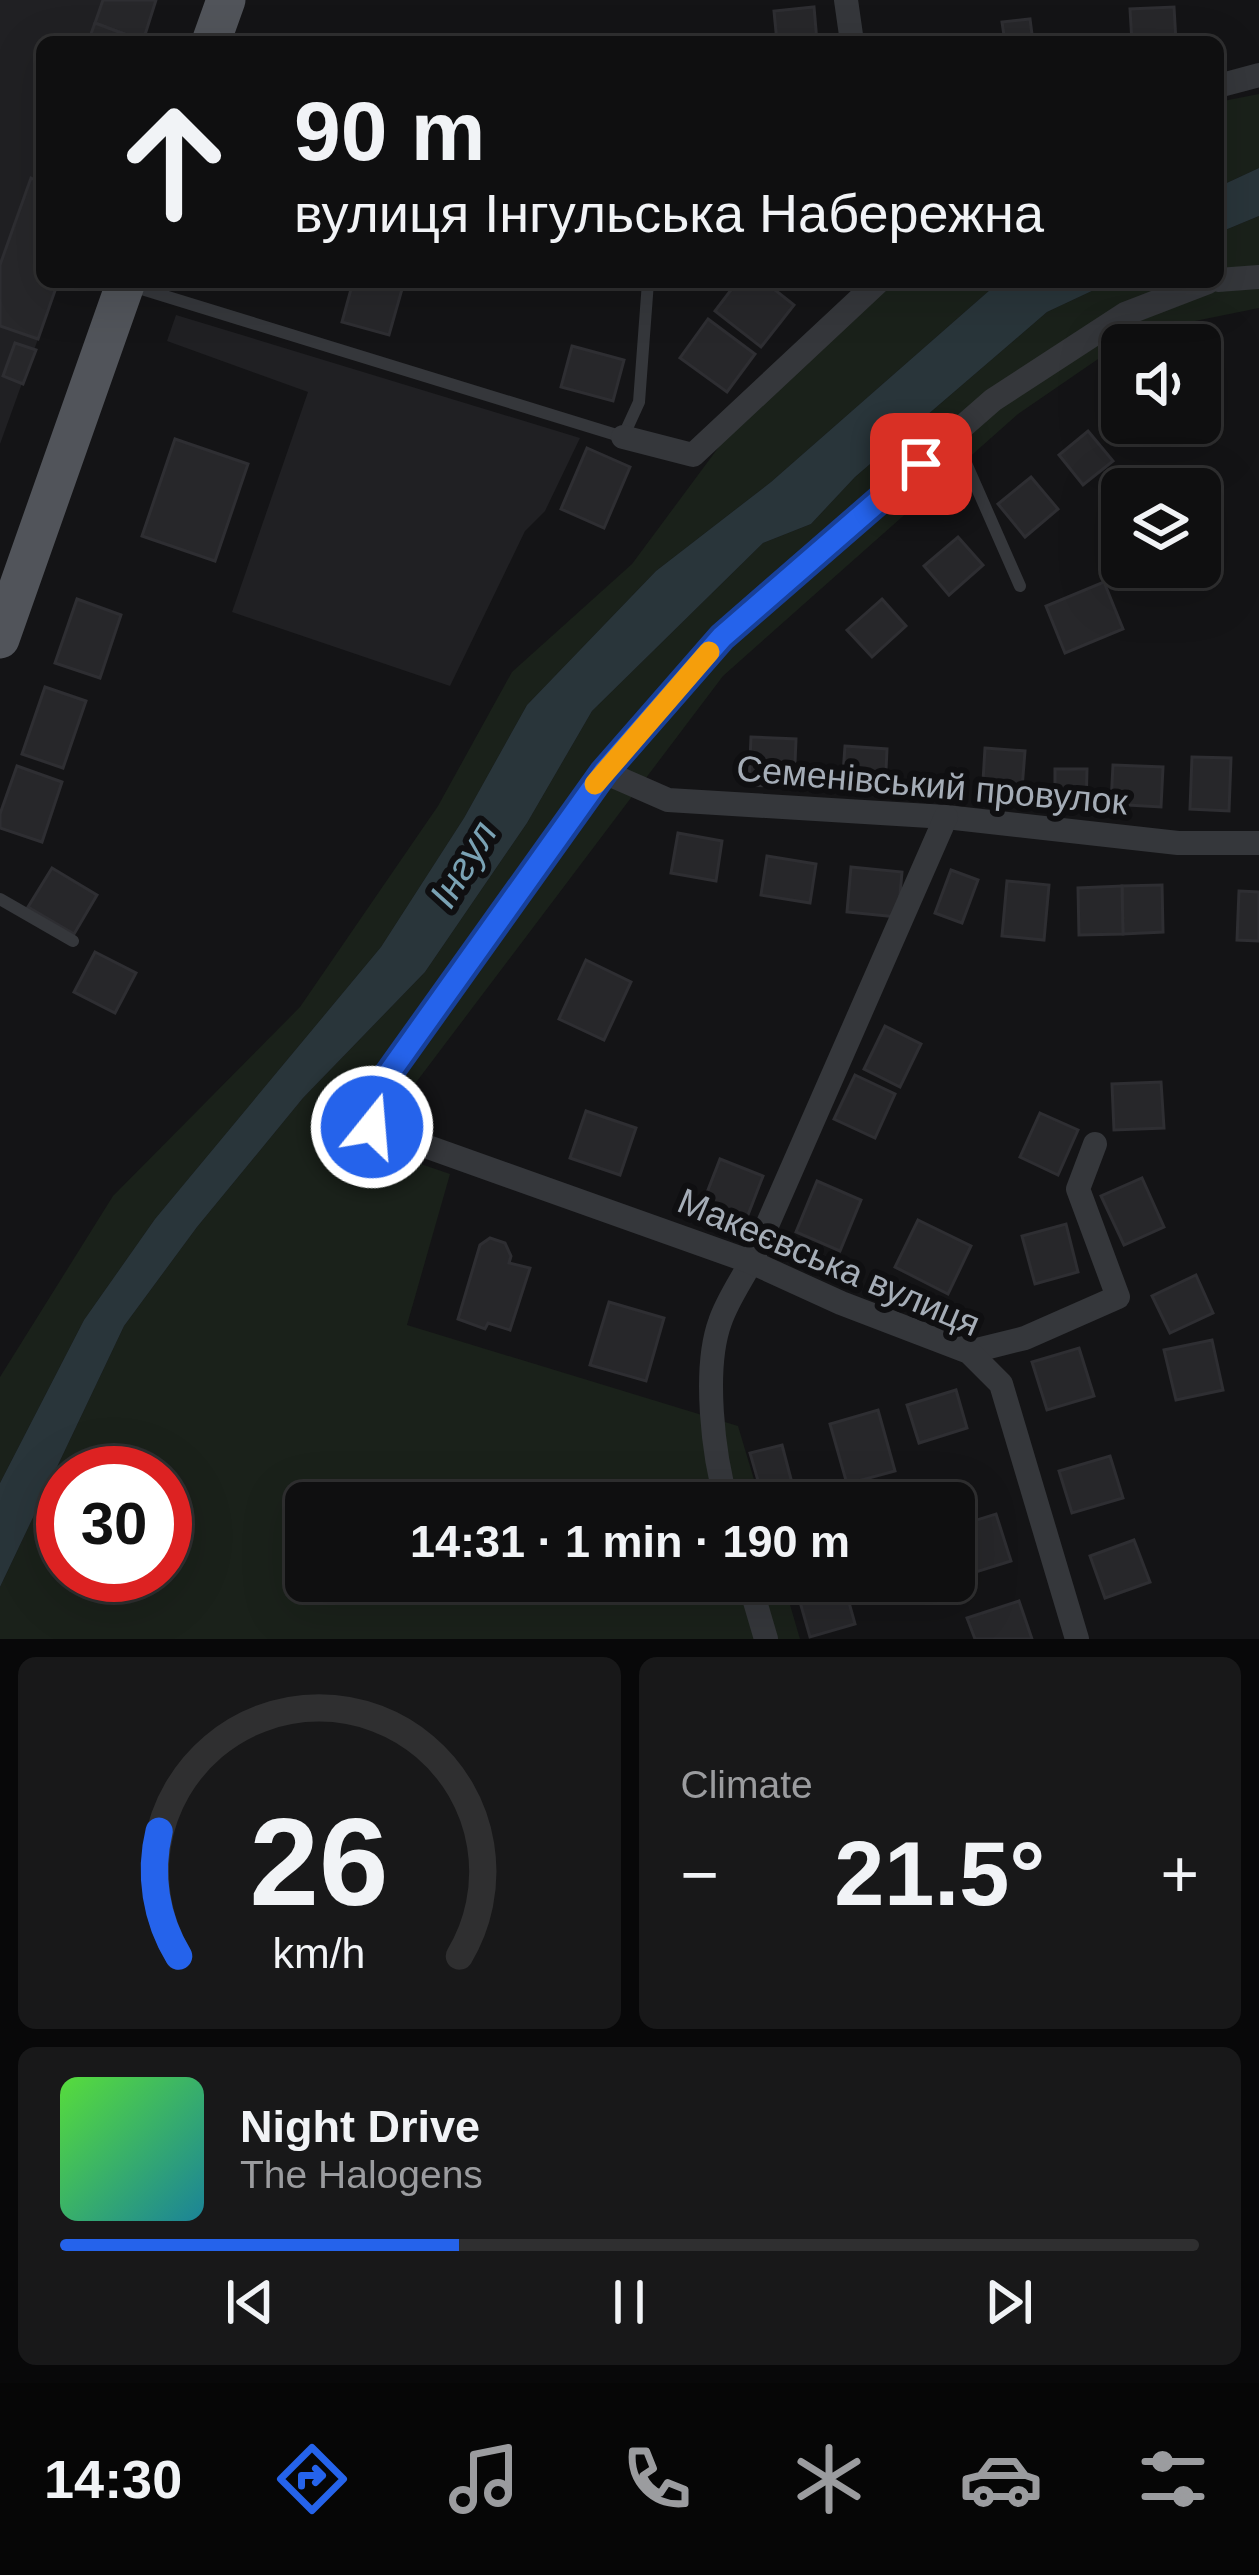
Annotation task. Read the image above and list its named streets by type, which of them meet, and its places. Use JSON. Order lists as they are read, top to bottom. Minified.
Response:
{"streets":{"street":["Семенівський провулок","Макеєвська вулиця"]},"crossings":[["Семенівський провулок","Макеєвська вулиця"]],"water":["Інгул"],"page":{"turn":["90 m","вулиця Інгульська Набережна"],"limit":"30","trip":"14:31 · 1 min · 190 m","tile":"Climate","heat":["−","21.5°","+"],"song":["Night Drive","The Halogens"],"tabs":"14:30","gauge":["26","km/h"]}}
